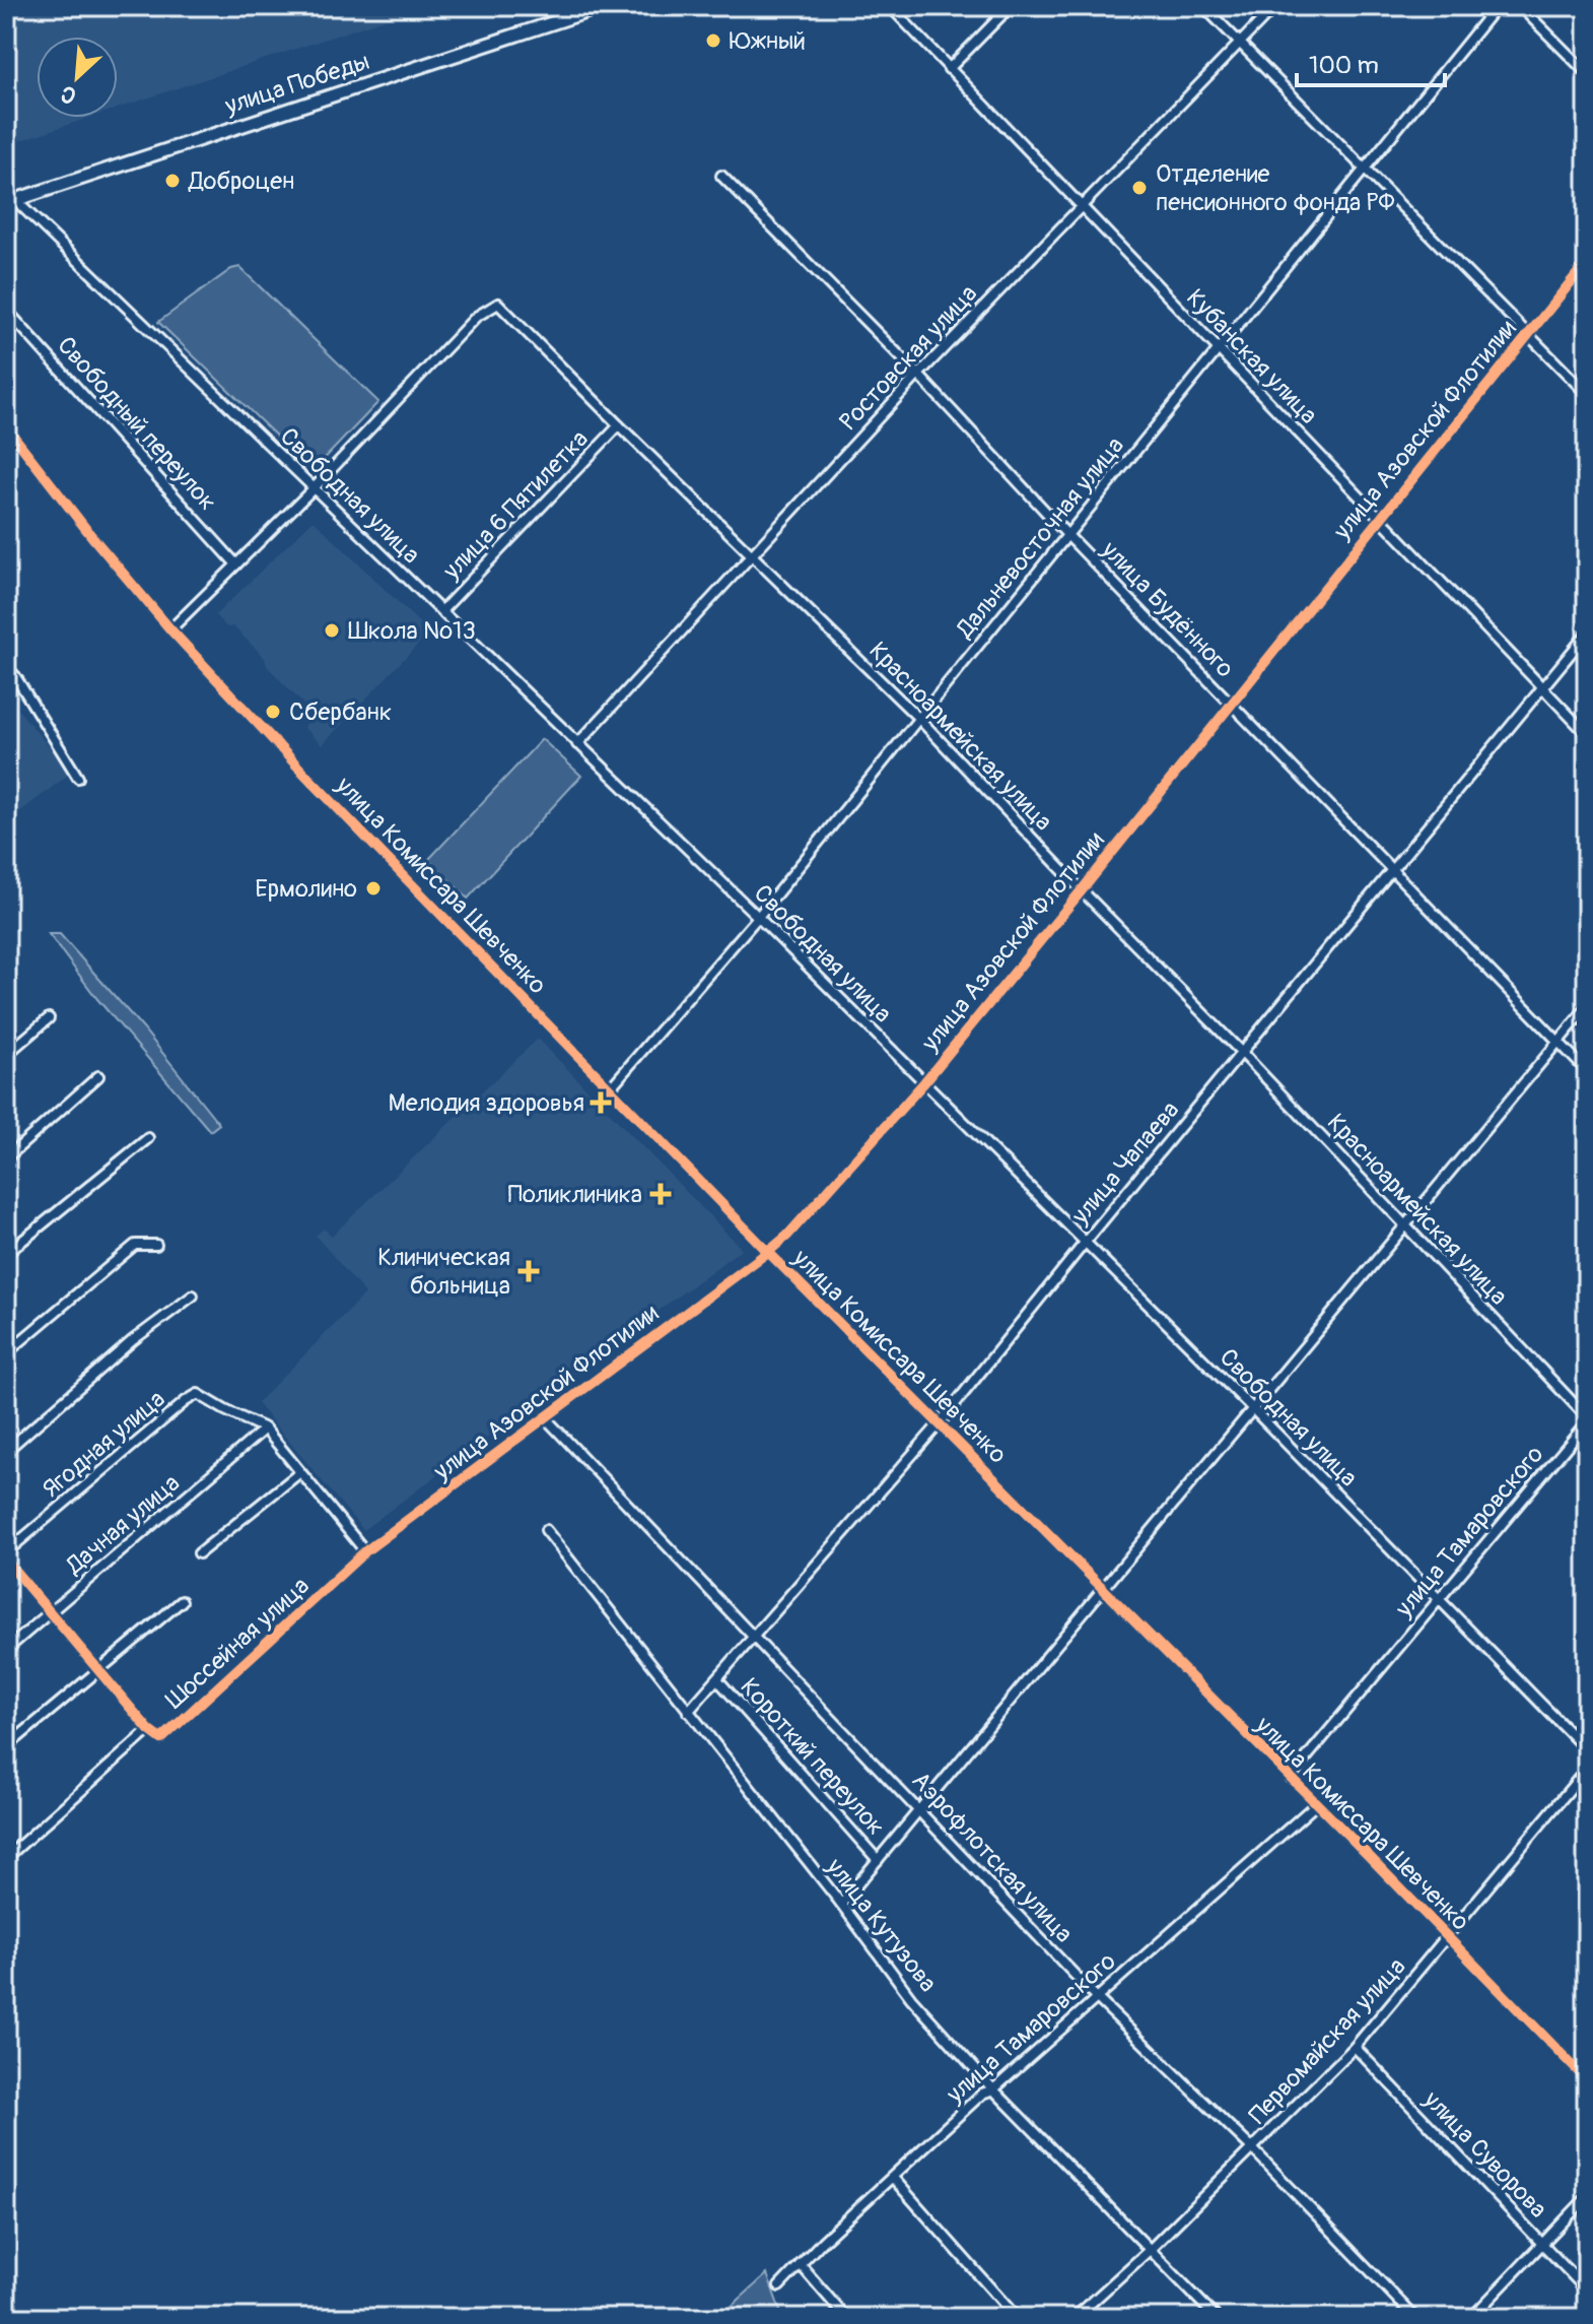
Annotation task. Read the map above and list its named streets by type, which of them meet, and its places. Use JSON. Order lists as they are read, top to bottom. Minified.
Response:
{"streets":{"street":["улица Победы","Кубанская улица","Ростовская улица","Свободный переулок","улица Азовской Флотилии","Свободная улица","улица 6 Пятилетка","Дальневосточная улица","улица Будённого","Красноармейская улица","улица Комиссара Шевченко","улица Чапаева","Ягодная улица","Дачная улица","улица Тамаровского","Шоссейная улица","Короткий переулок","Аэрофлотская улица","улица Кутузова","Первомайская улица","улица Суворова"]},"crossings":[["улица Победы","Свободная улица"],["Кубанская улица","Ростовская улица"],["Кубанская улица","улица Азовской Флотилии"],["Кубанская улица","Дальневосточная улица"],["Кубанская улица","улица Чапаева"],["Ростовская улица","Свободная улица"],["Ростовская улица","улица Будённого"],["Ростовская улица","Красноармейская улица"],["улица Азовской Флотилии","Свободная улица"],["улица Азовской Флотилии","улица Будённого"],["улица Азовской Флотилии","Красноармейская улица"],["улица Азовской Флотилии","улица Комиссара Шевченко"],["улица Азовской Флотилии","Ягодная улица"],["улица Азовской Флотилии","Шоссейная улица"],["улица Азовской Флотилии","Аэрофлотская улица"],["Свободная улица","улица 6 Пятилетка"],["Свободная улица","Дальневосточная улица"],["Свободная улица","Красноармейская улица"],["Свободная улица","улица Чапаева"],["Свободная улица","улица Тамаровского"],["улица 6 Пятилетка","Красноармейская улица"],["Дальневосточная улица","улица Будённого"],["Дальневосточная улица","Красноармейская улица"],["Дальневосточная улица","улица Комиссара Шевченко"],["улица Будённого","улица Чапаева"],["Красноармейская улица","улица Чапаева"],["Красноармейская улица","улица Тамаровского"],["улица Комиссара Шевченко","улица Чапаева"],["улица Комиссара Шевченко","улица Тамаровского"],["улица Комиссара Шевченко","Первомайская улица"],["улица Чапаева","Короткий переулок"],["улица Чапаева","Аэрофлотская улица"],["улица Чапаева","улица Кутузова"],["Ягодная улица","Дачная улица"],["Ягодная улица","Шоссейная улица"],["Дачная улица","Шоссейная улица"],["улица Тамаровского","Аэрофлотская улица"],["улица Тамаровского","улица Кутузова"],["Аэрофлотская улица","Первомайская улица"],["улица Кутузова","Первомайская улица"],["Первомайская улица","улица Суворова"]],"places":{"other":["Южный","Доброцен","Отделение пенсионного фонда РФ","Школа №13","Сбербанк","Ермолино"],"health":["Мелодия здоровья","Поликлиника","Клиническая больница"]},"scale_bar":"100 m","north":"bottom left"}
